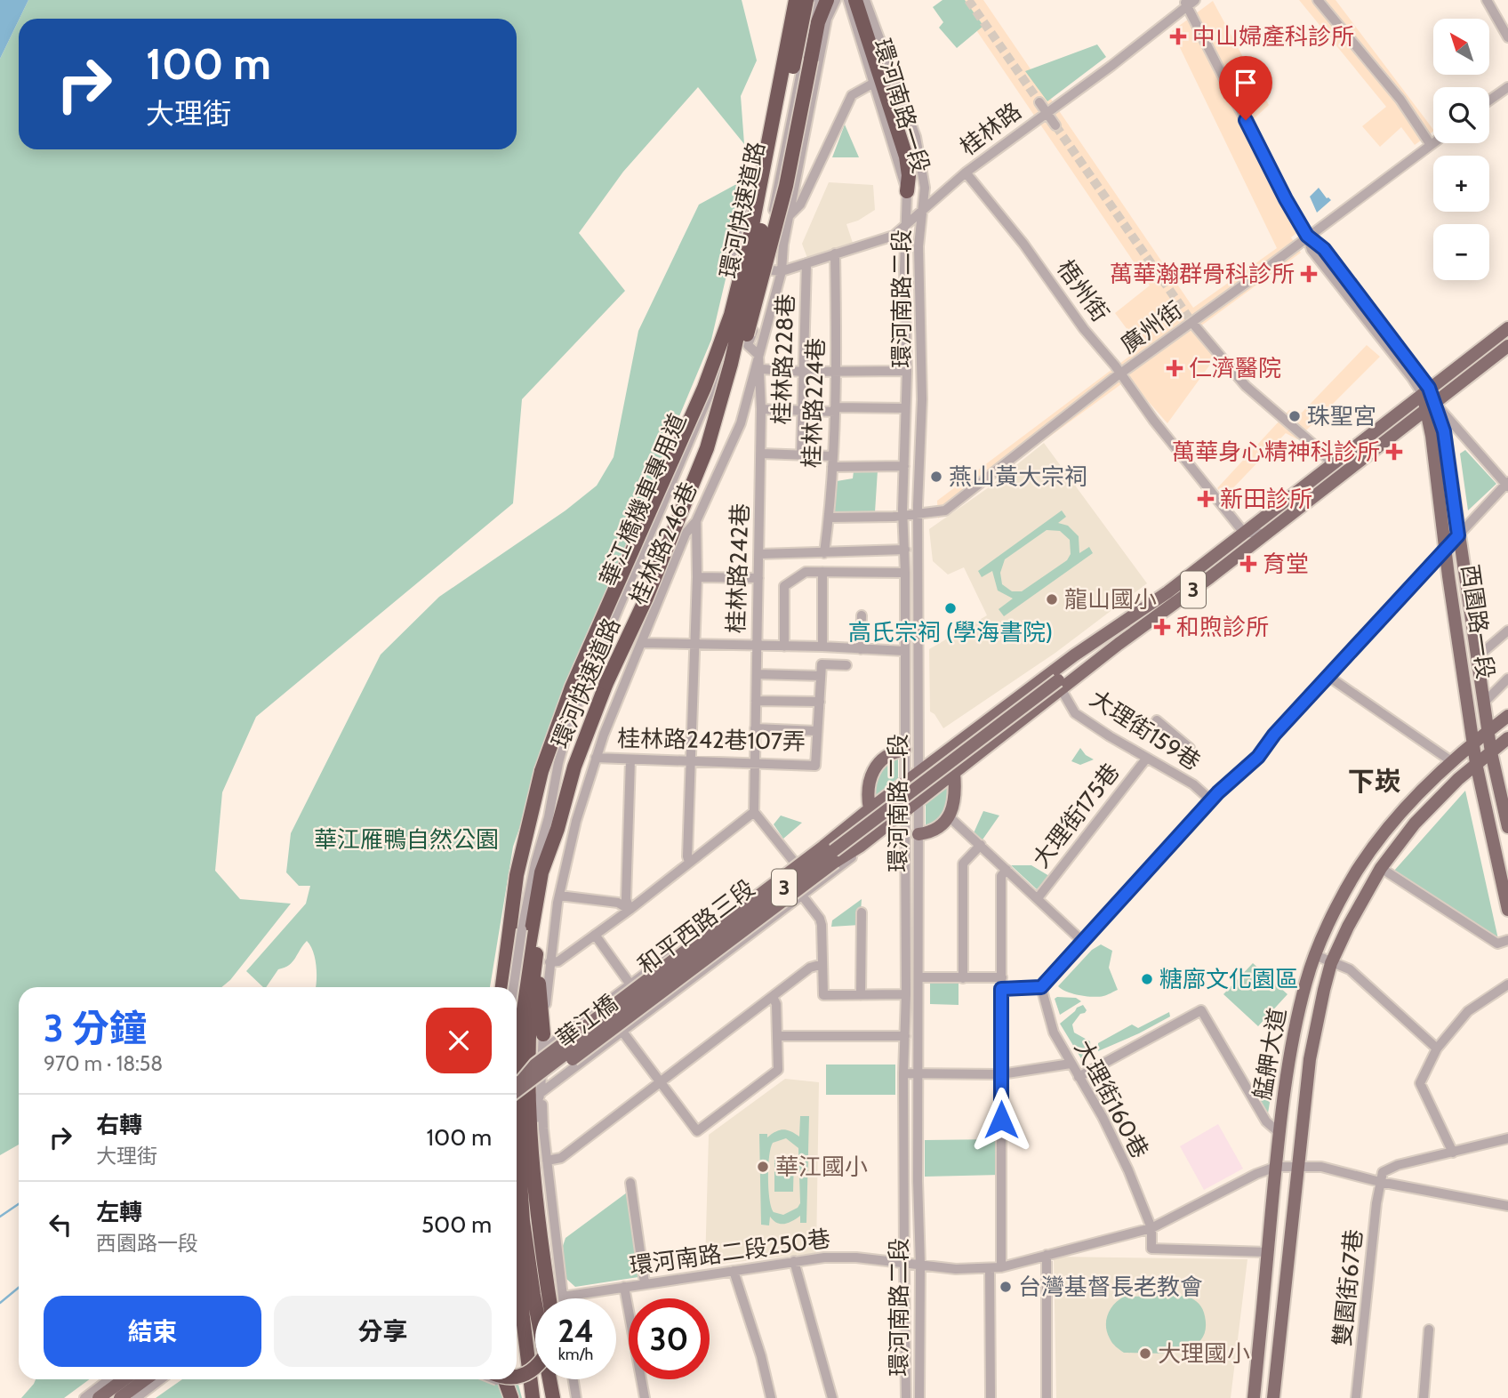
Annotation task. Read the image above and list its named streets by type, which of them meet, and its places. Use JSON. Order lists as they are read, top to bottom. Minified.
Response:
{"streets":{"highway":["環河快速道路"],"main road":["3","西園路一段","和平西路三段","華江橋","艋舺大道"],"street":["環河南路一段","桂林路","梧州街","環河南路二段","廣州街","桂林路228巷","桂林路224巷","華江橋機車專用道","桂林路246巷","桂林路242巷","大理街159巷","桂林路242巷107弄","大理街175巷","大理街160巷","環河南路二段250巷","雙園街67巷"]},"crossings":[["環河南路一段","桂林路"],["環河南路一段","環河南路二段"],["桂林路","環河快速道路"],["桂林路","梧州街"],["桂林路","環河南路二段"],["桂林路","桂林路228巷"],["桂林路","桂林路224巷"],["桂林路","華江橋機車專用道"],["桂林路","桂林路246巷"],["桂林路","桂林路242巷"],["桂林路","西園路一段"],["梧州街","廣州街"],["梧州街","和平西路三段"],["環河南路二段","廣州街"],["環河南路二段","和平西路三段"],["環河南路二段","環河南路二段250巷"],["廣州街","桂林路224巷"],["廣州街","西園路一段"],["華江橋機車專用道","桂林路242巷"],["桂林路246巷","桂林路242巷"],["桂林路246巷","桂林路242巷107弄"],["桂林路242巷","桂林路242巷107弄"],["西園路一段","和平西路三段"],["西園路一段","艋舺大道"],["大理街159巷","大理街175巷"],["大理街159巷","和平西路三段"],["和平西路三段","華江橋"],["艋舺大道","大理街160巷"],["艋舺大道","環河南路二段250巷"],["大理街160巷","環河南路二段250巷"]],"districts":["下崁"],"parks":["華江雁鴨自然公園"],"places":{"health":["中山婦產科診所","萬華瀚群骨科診所","仁濟醫院","萬華身心精神科診所","新田診所","育堂","和煦診所"],"other":["珠聖宮","燕山黃大宗祠","龍山國小","高氏宗祠 (學海書院)","糖廍文化園區","華江國小","台灣基督長老教會","大理國小"]},"north":"top left","page":{"map_buttons":["+","−"],"turn":["100 m","大理街"],"heading":["3 分鐘","970 m · 18:58"],"list":[{"name":"右轉","note":"大理街","value":"100 m"},{"name":"左轉","note":"西園路一段","value":"500 m"}],"buttons":["結束","分享"],"speed":"24 km/h","limit":"30"}}
